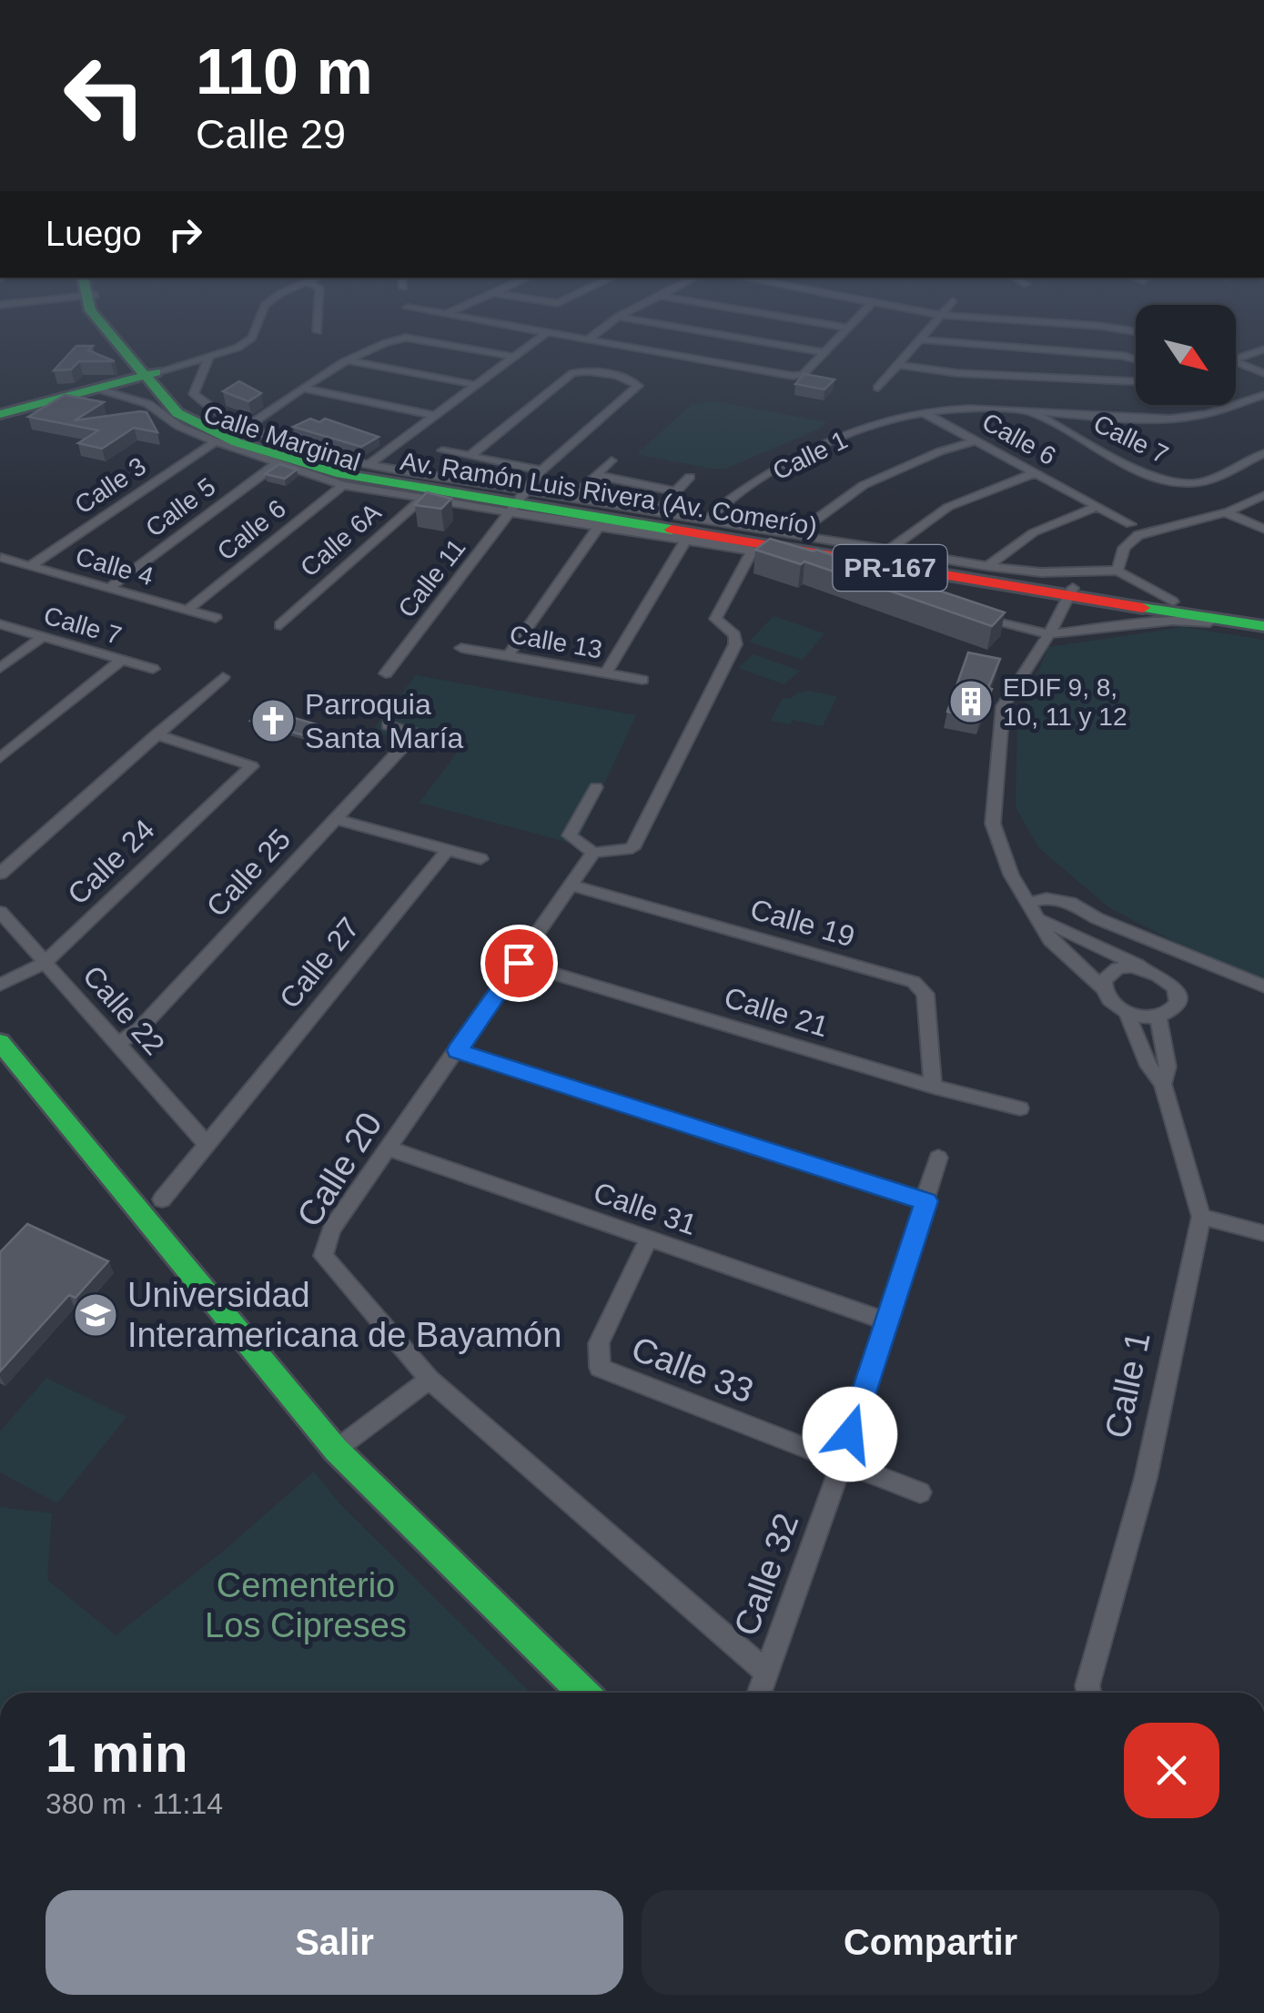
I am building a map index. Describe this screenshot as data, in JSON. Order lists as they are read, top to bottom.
{
  "streets": {
    "main road": ["Av. Ramón Luis Rivera (Av. Comerío)", "PR-167"],
    "street": [
      "Calle Marginal",
      "Calle 6",
      "Calle 7",
      "Calle 1",
      "Calle 3",
      "Calle 5",
      "Calle 6A",
      "Calle 4",
      "Calle 11",
      "Calle 13",
      "Calle 24",
      "Calle 25",
      "Calle 19",
      "Calle 27",
      "Calle 22",
      "Calle 21",
      "Calle 20",
      "Calle 31",
      "Calle 33",
      "Calle 32"
    ]
  },
  "crossings": [
    ["Calle Marginal", "Calle 6"],
    ["Calle Marginal", "Calle 1"],
    ["Calle Marginal", "Calle 3"],
    ["Calle Marginal", "Av. Ramón Luis Rivera (Av. Comerío)"],
    ["Calle Marginal", "Calle 5"],
    ["Calle Marginal", "Calle 6A"],
    ["Calle Marginal", "Calle 11"],
    ["Calle 6", "Calle 7"],
    ["Calle 6", "Calle 1"],
    ["Calle 6", "Calle 4"],
    ["Calle 3", "Calle 4"],
    ["Av. Ramón Luis Rivera (Av. Comerío)", "Calle 11"],
    ["Calle 5", "Calle 4"],
    ["Calle 24", "Calle 22"],
    ["Calle 25", "Calle 22"],
    ["Calle 19", "Calle 21"],
    ["Calle 19", "Calle 20"],
    ["Calle 27", "Calle 22"],
    ["Calle 21", "Calle 20"],
    ["Calle 20", "Calle 31"],
    ["Calle 20", "Calle 32"],
    ["Calle 31", "Calle 33"],
    ["Calle 31", "Calle 32"],
    ["Calle 33", "Calle 32"]
  ],
  "parks": ["Cementerio Los Cipreses"],
  "places": {
    "building": ["EDIF 9, 8, 10, 11 y 12"],
    "church": ["Parroquia Santa María"],
    "school or university": ["Universidad Interamericana de Bayamón"]
  },
  "north": "bottom right",
  "page": {
    "turn": ["110 m", "Calle 29"],
    "then": "Luego",
    "heading": ["1 min", "380 m · 11:14"],
    "buttons": ["Salir", "Compartir"]
  }
}
